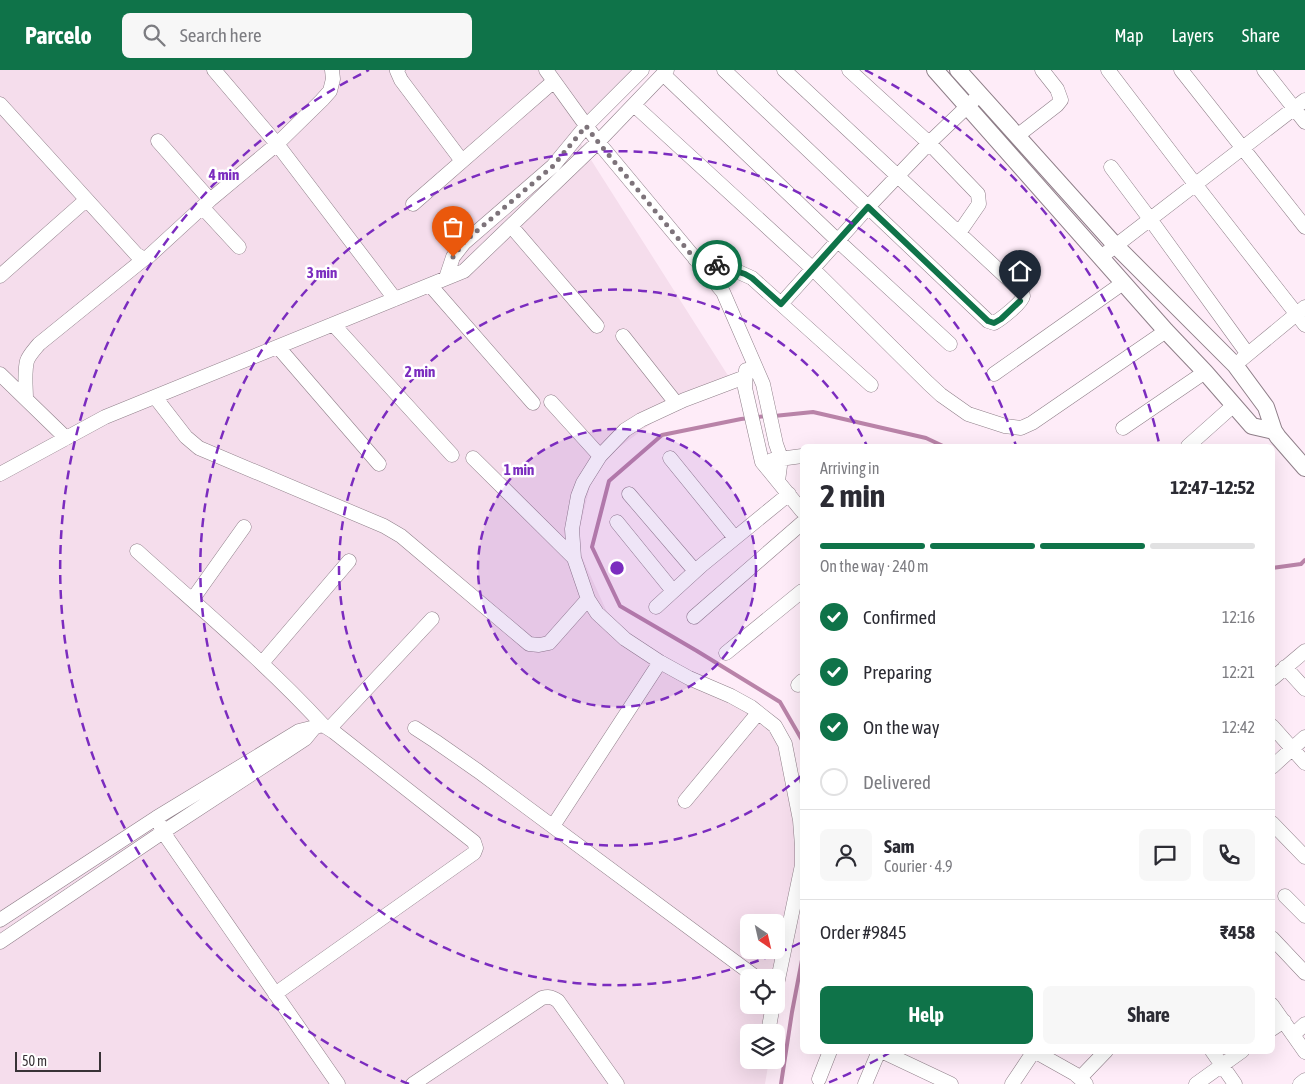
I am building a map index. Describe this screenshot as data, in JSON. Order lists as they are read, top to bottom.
{
  "scale_bar": "50 m",
  "north": "bottom right",
  "page": {
    "header": "Parcelo",
    "search": "Search here",
    "nav": ["Map", "Layers", "Share"],
    "heading": ["2 min", "Arriving in", "12:47–12:52"],
    "panel": [
      "Sam",
      "Courier · 4.9",
      "Order #9845",
      "₹458"
    ],
    "bar": "On the way · 240 m",
    "list": [
      ["Confirmed", "12:16"],
      ["Preparing", "12:21"],
      ["On the way", "12:42"],
      "Delivered"
    ],
    "buttons": ["Help", "Share"],
    "scale": "50 m"
  },
  "rings": [
    "4 min",
    "3 min",
    "2 min",
    "1 min"
  ]
}
